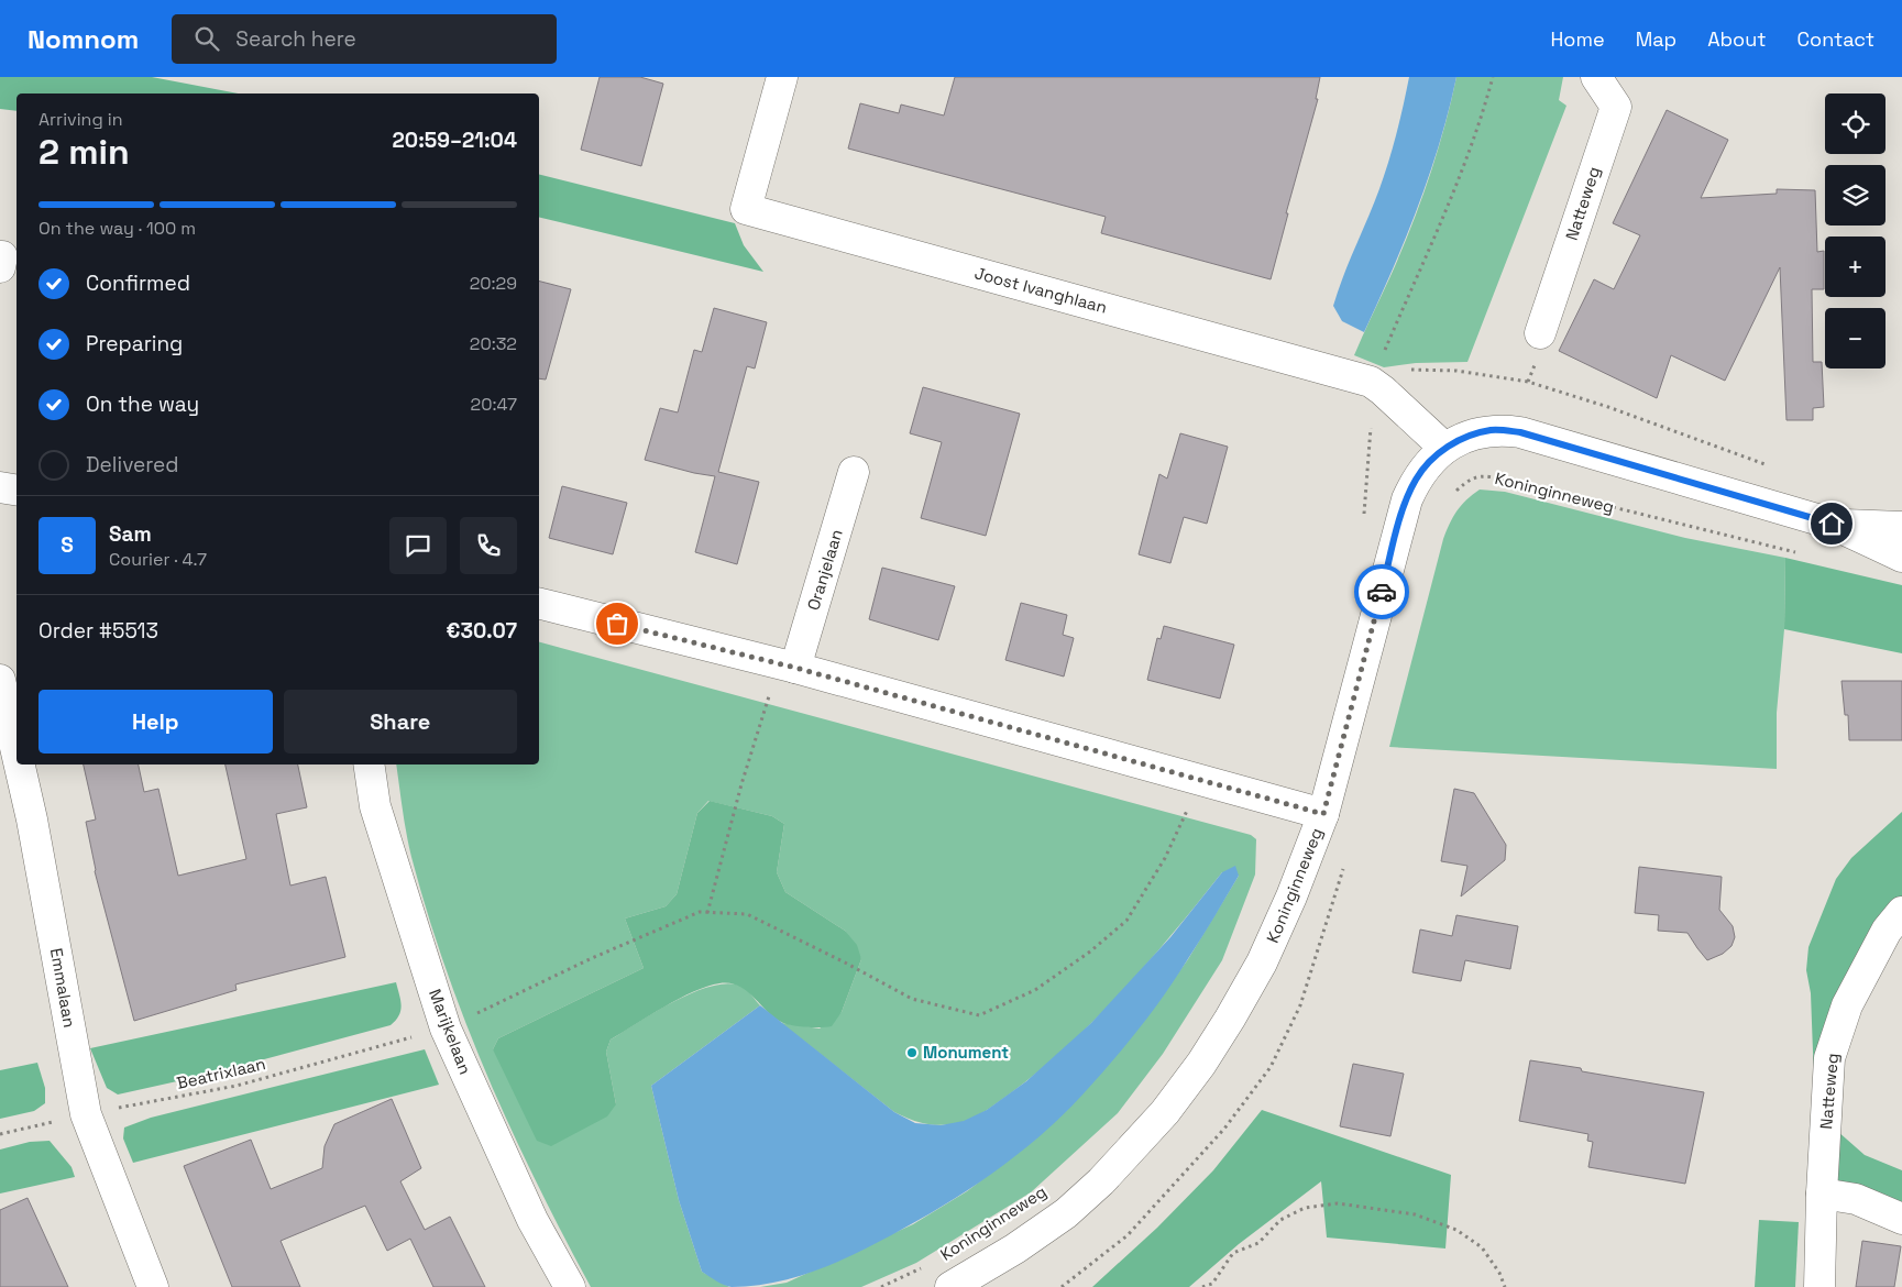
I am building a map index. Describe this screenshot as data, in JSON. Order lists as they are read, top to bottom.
{
  "streets": {
    "street": [
      "Natteweg",
      "Joost Ivanghlaan",
      "Koninginneweg",
      "Oranjelaan",
      "Emmalaan",
      "Marijkelaan"
    ],
    "path": ["Beatrixlaan"]
  },
  "crossings": [
    ["Joost Ivanghlaan", "Koninginneweg"],
    ["Emmalaan", "Beatrixlaan"],
    ["Marijkelaan", "Beatrixlaan"]
  ],
  "places": ["Monument"],
  "page": {
    "header": "Nomnom",
    "search": "Search here",
    "nav": [
      "Home",
      "Map",
      "About",
      "Contact"
    ],
    "map_buttons": ["+", "−"],
    "heading": ["2 min", "Arriving in", "20:59–21:04"],
    "panel": [
      "Sam",
      "Courier · 4.7",
      "Order #5513",
      "€30.07"
    ],
    "bar": "On the way · 100 m",
    "list": [
      ["Confirmed", "20:29"],
      ["Preparing", "20:32"],
      ["On the way", "20:47"],
      "Delivered"
    ],
    "round": "S",
    "buttons": ["Help", "Share"]
  }
}
